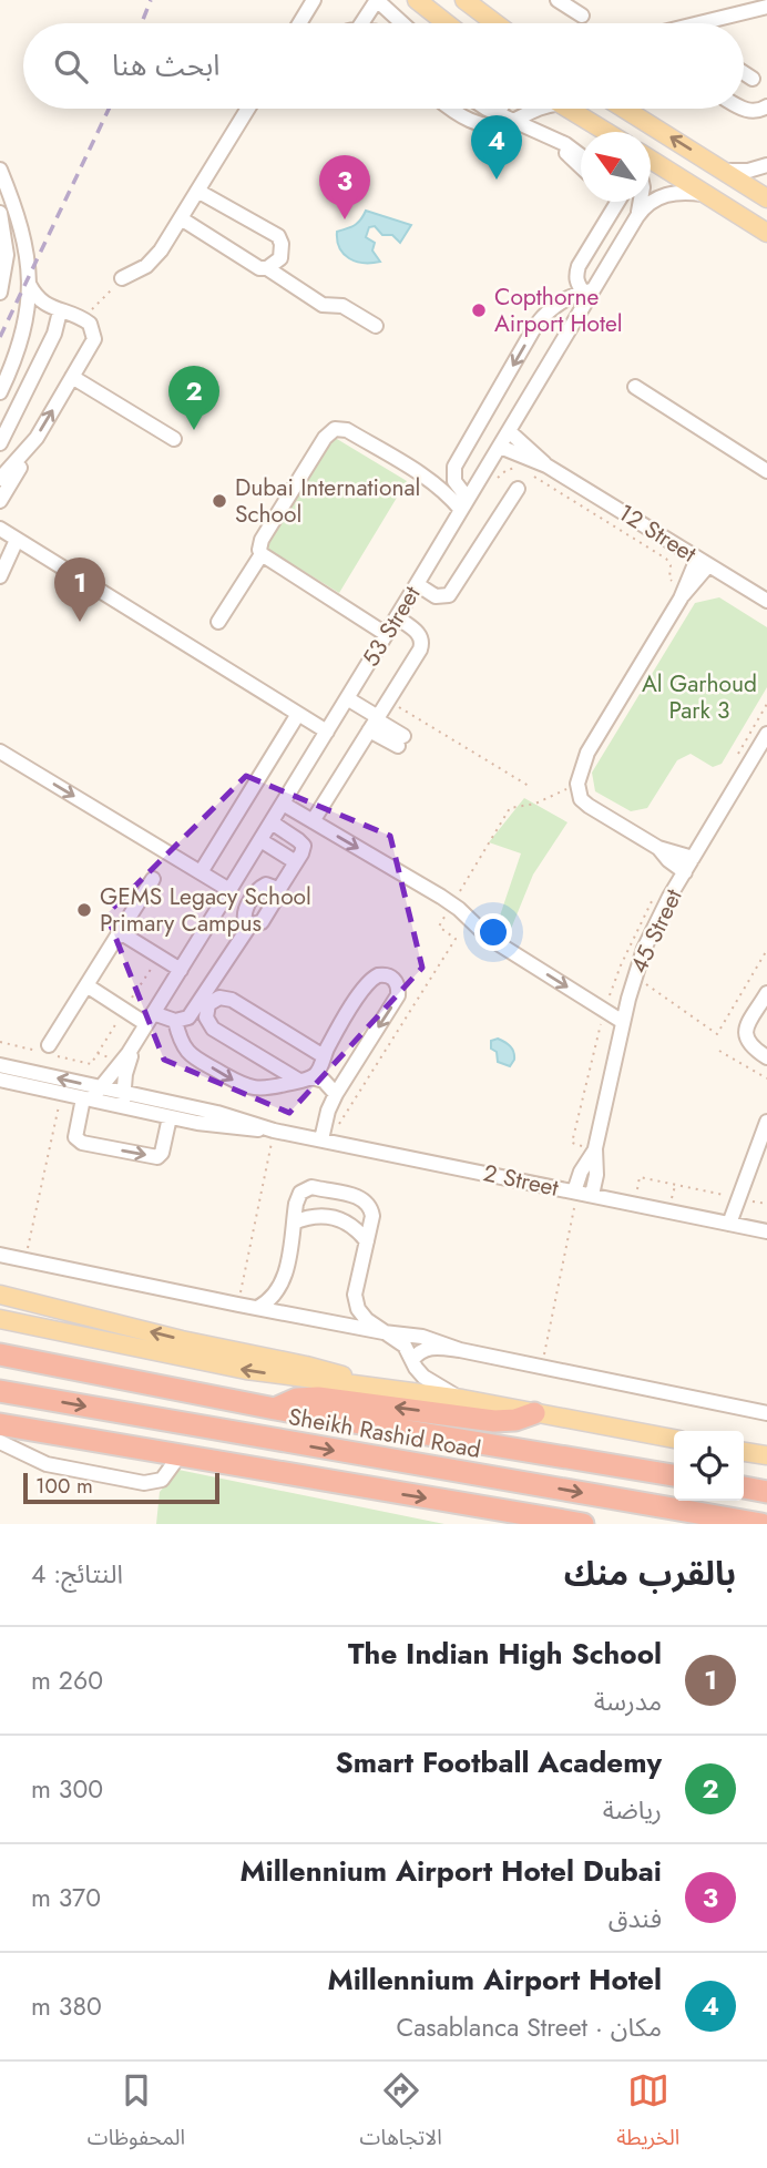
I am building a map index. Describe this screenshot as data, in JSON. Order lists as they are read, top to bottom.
{
  "streets": {
    "highway": ["Sheikh Rashid Road"],
    "street": [
      "12 Street",
      "53 Street",
      "45 Street",
      "2 Street"
    ]
  },
  "crossings": [
    ["53 Street", "2 Street"],
    ["45 Street", "2 Street"]
  ],
  "parks": ["Al Garhoud Park 3"],
  "places": ["Copthorne Airport Hotel", "Dubai International School", "GEMS Legacy School Primary Campus"],
  "scale_bar": "100 m",
  "north": "top left",
  "page": {
    "search": "ابحث هنا",
    "pins": [
      "4",
      "3",
      "2",
      "1"
    ],
    "scale": "100 m",
    "heading": ["بالقرب منك", "النتائج: 4"],
    "list": [
      {
        "mark": "1",
        "name": "The Indian High School",
        "note": "مدرسة",
        "value": "260 m"
      },
      {
        "mark": "2",
        "name": "Smart Football Academy",
        "note": "رياضة",
        "value": "300 m"
      },
      {
        "mark": "3",
        "name": "Millennium Airport Hotel Dubai",
        "note": "فندق",
        "value": "370 m"
      },
      {
        "mark": "4",
        "name": "Millennium Airport Hotel",
        "note": "مكان · Casablanca Street",
        "value": "380 m"
      }
    ],
    "nav": ["الخريطة", "الاتجاهات", "المحفوظات"]
  }
}
